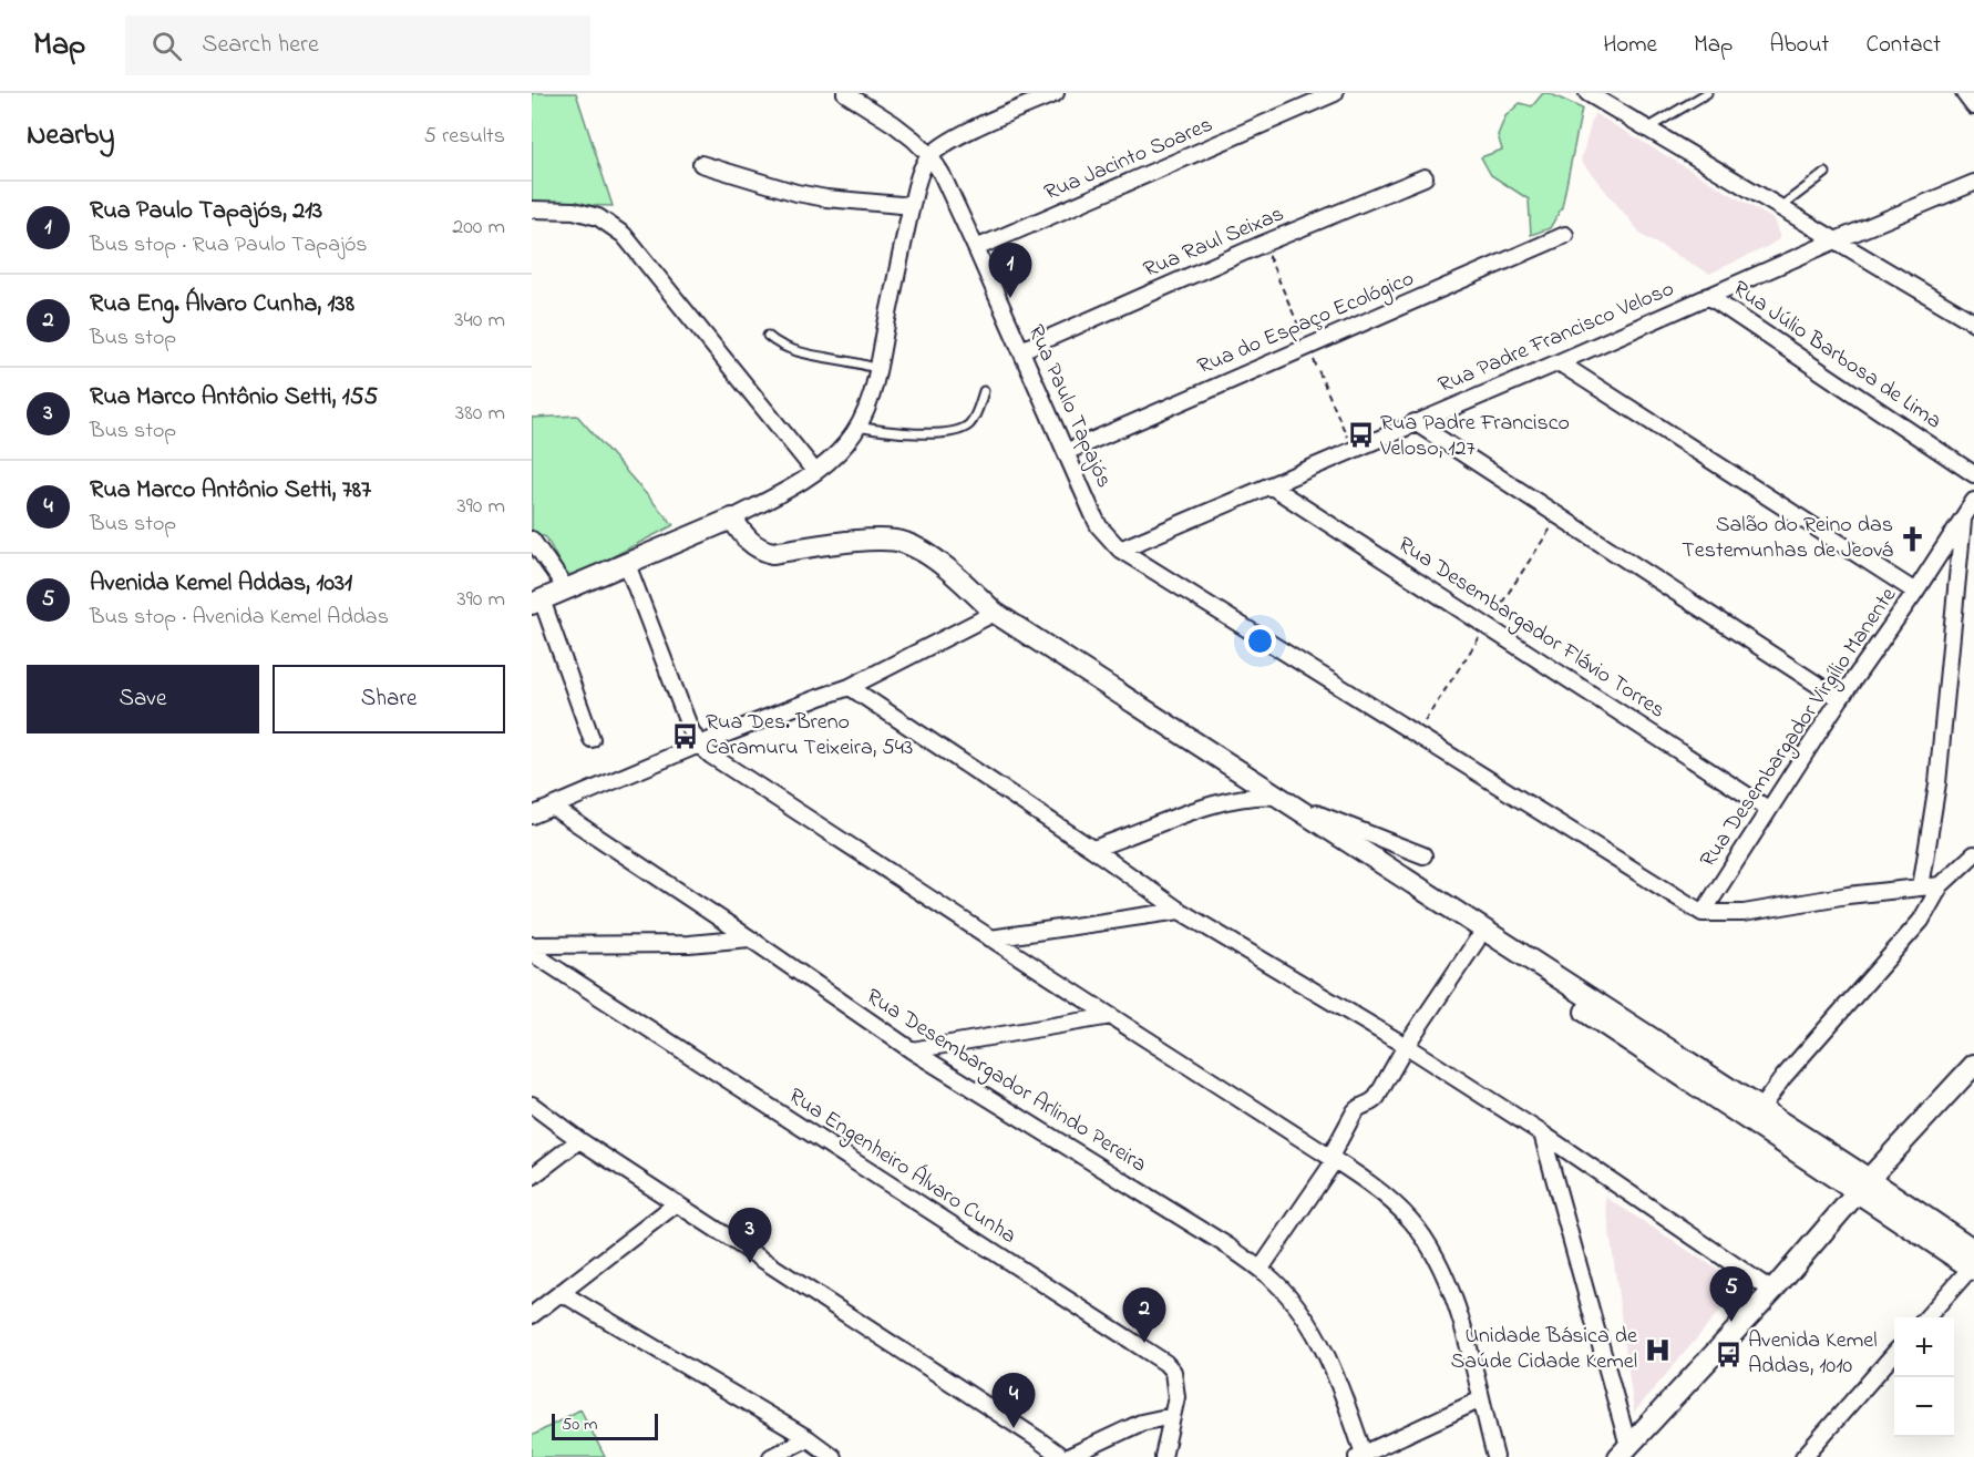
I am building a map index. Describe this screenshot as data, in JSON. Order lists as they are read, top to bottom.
{
  "streets": {
    "street": [
      "Rua Jacinto Soares",
      "Rua Raul Seixas",
      "Rua do Espaço Ecológico",
      "Rua Padre Francisco Veloso",
      "Rua Júlio Barbosa de Lima",
      "Rua Paulo Tapajós",
      "Rua Desembargador Flávio Torres",
      "Rua Desembargador Virgílio Manente",
      "Rua Desembargador Arlindo Pereira",
      "Rua Engenheiro Álvaro Cunha"
    ]
  },
  "crossings": [
    ["Rua Jacinto Soares", "Rua Paulo Tapajós"],
    ["Rua Raul Seixas", "Rua Paulo Tapajós"],
    ["Rua do Espaço Ecológico", "Rua Paulo Tapajós"],
    ["Rua Padre Francisco Veloso", "Rua Júlio Barbosa de Lima"],
    ["Rua Padre Francisco Veloso", "Rua Paulo Tapajós"],
    ["Rua Padre Francisco Veloso", "Rua Desembargador Flávio Torres"],
    ["Rua Paulo Tapajós", "Rua Desembargador Virgílio Manente"],
    ["Rua Desembargador Flávio Torres", "Rua Desembargador Virgílio Manente"]
  ],
  "places": {
    "bus stop": ["Rua Padre Francisco Veloso, 127", "Rua Des. Breno Caramuru Teixeira, 543", "Avenida Kemel Addas, 1010"],
    "church": ["Salão do Reino das Testemunhas de Jeová"],
    "hospital": ["Unidade Básica de Saúde Cidade Kemel"]
  },
  "scale_bar": "50 m",
  "page": {
    "header": "Map",
    "search": "Search here",
    "nav": [
      "Home",
      "Map",
      "About",
      "Contact"
    ],
    "heading": ["Nearby", "5 results"],
    "list": [
      {
        "mark": "1",
        "name": "Rua Paulo Tapajós, 213",
        "note": "Bus stop · Rua Paulo Tapajós",
        "value": "200 m"
      },
      {
        "mark": "2",
        "name": "Rua Eng. Álvaro Cunha, 138",
        "note": "Bus stop",
        "value": "340 m"
      },
      {
        "mark": "3",
        "name": "Rua Marco Antônio Setti, 155",
        "note": "Bus stop",
        "value": "380 m"
      },
      {
        "mark": "4",
        "name": "Rua Marco Antônio Setti, 787",
        "note": "Bus stop",
        "value": "390 m"
      },
      {
        "mark": "5",
        "name": "Avenida Kemel Addas, 1031",
        "note": "Bus stop · Avenida Kemel Addas",
        "value": "390 m"
      }
    ],
    "pins": [
      "1",
      "3",
      "5",
      "2",
      "4"
    ],
    "buttons": ["Save", "Share"],
    "map_buttons": ["+", "−"],
    "scale": "50 m"
  }
}
